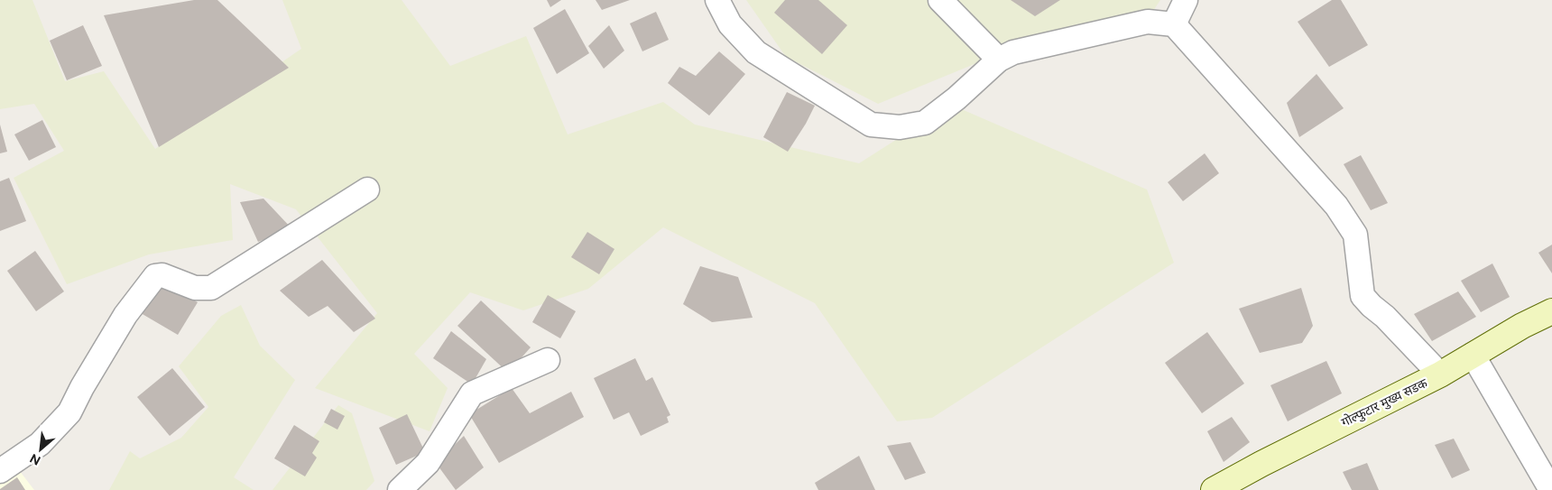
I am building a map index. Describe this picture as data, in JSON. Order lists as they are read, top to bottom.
{
  "streets": {
    "main road": ["गोल्फुटार मुख्य सडक"]
  },
  "north": "bottom left"
}
